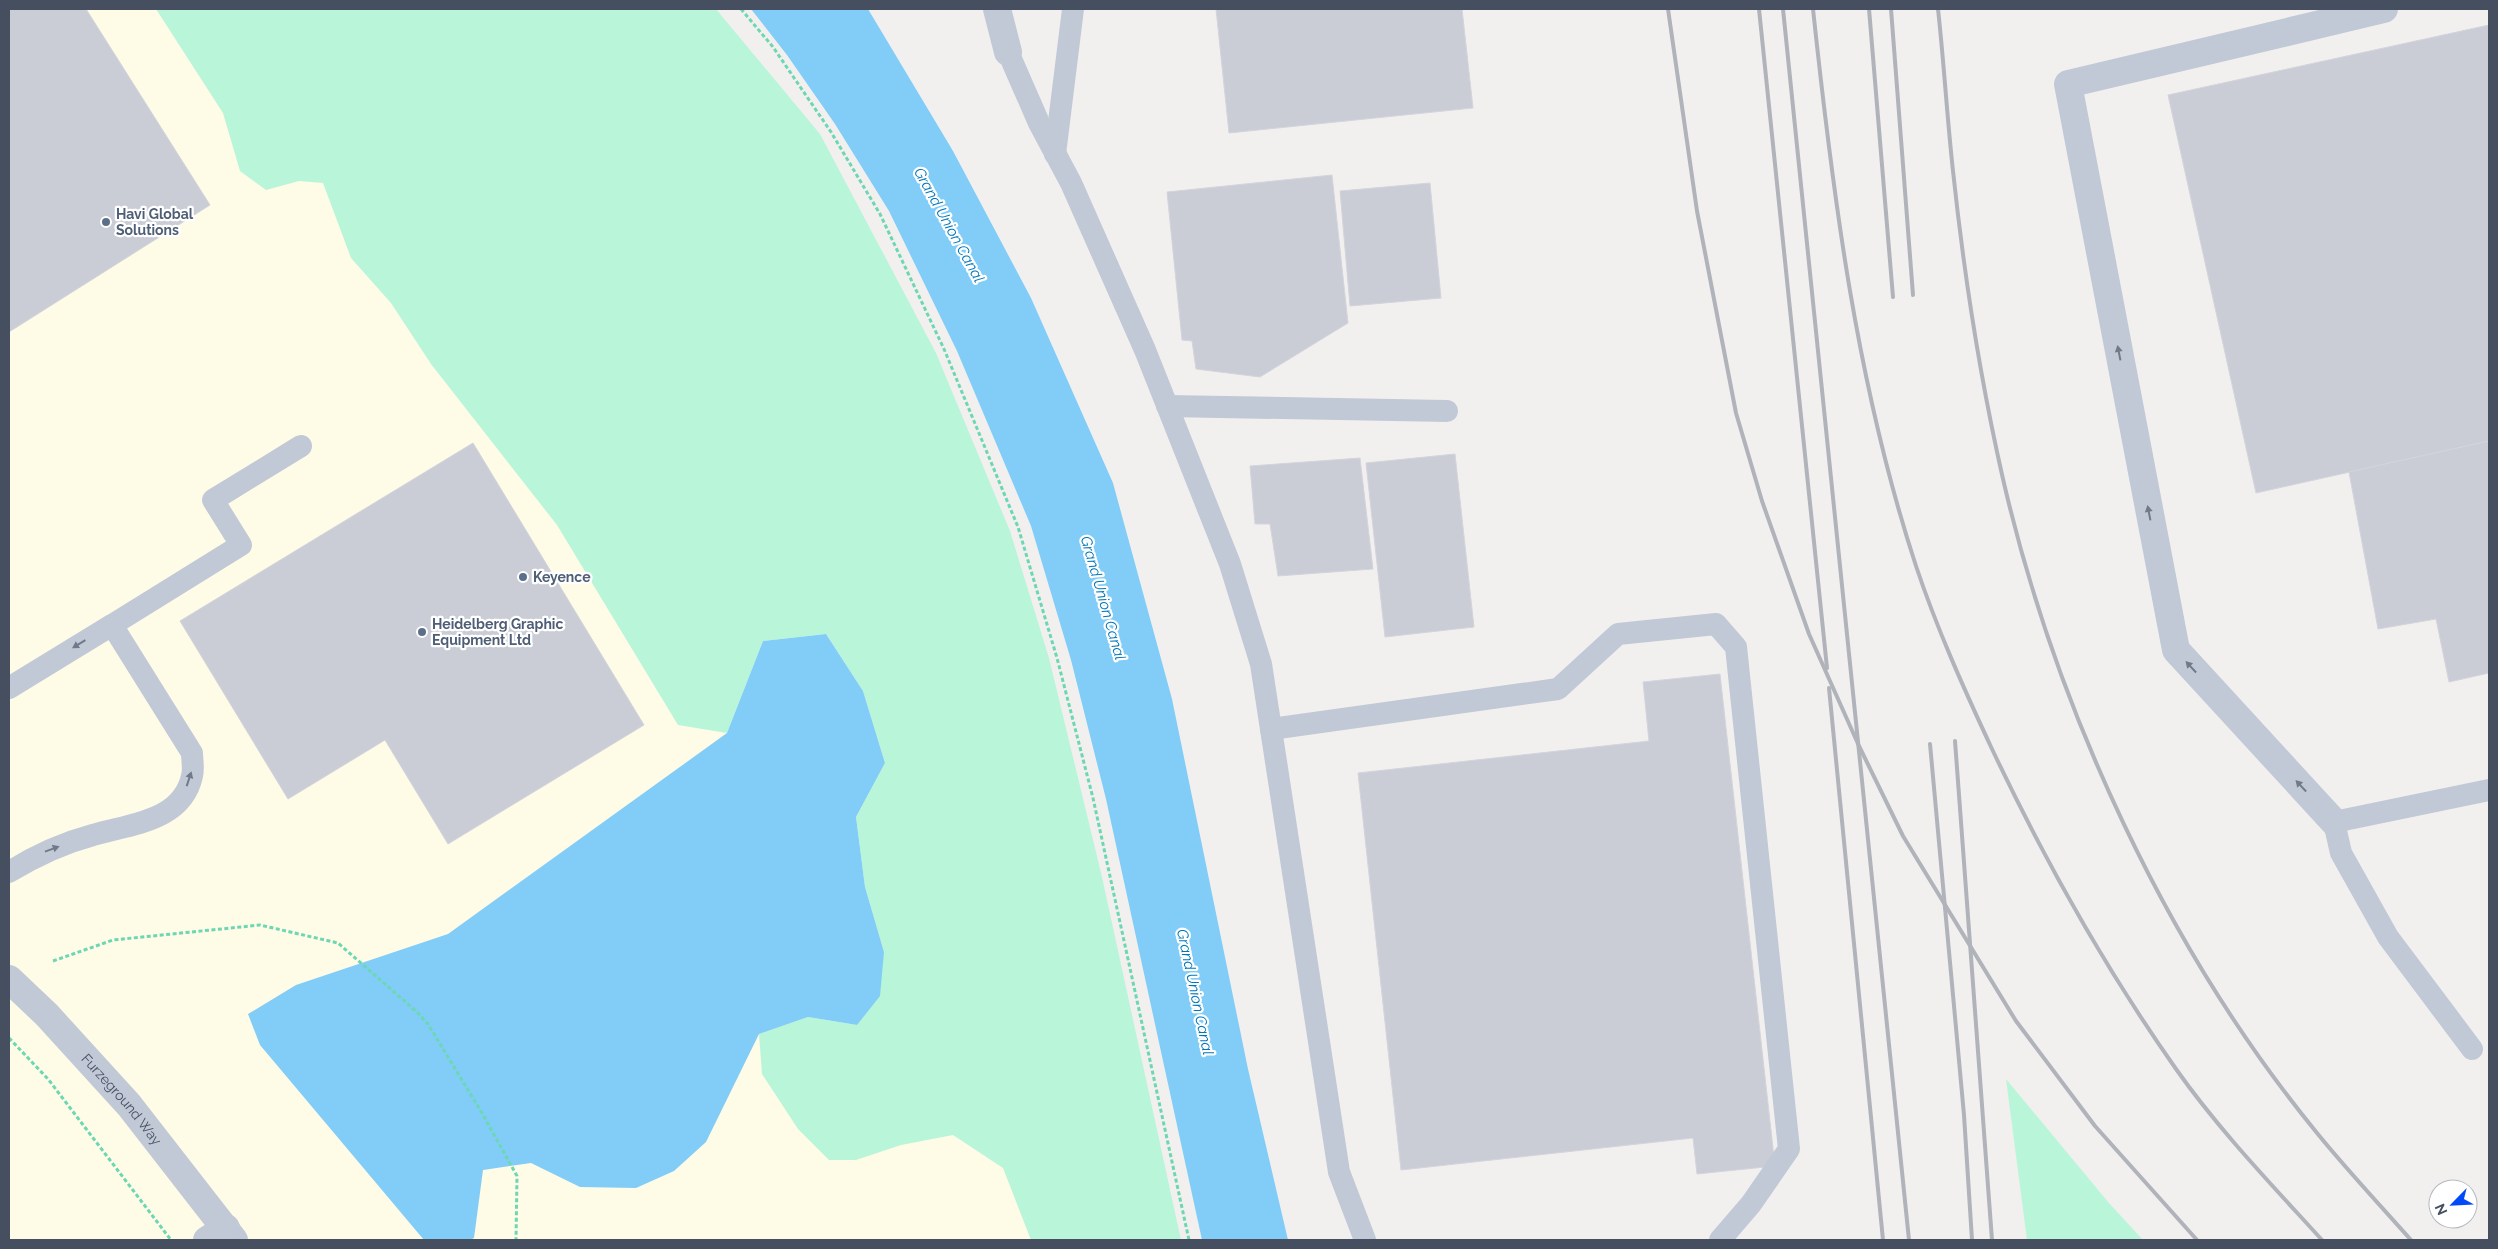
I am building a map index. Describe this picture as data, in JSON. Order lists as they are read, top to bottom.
{
  "streets": {
    "street": ["Furzeground Way"]
  },
  "water": ["Grand Union Canal"],
  "places": ["Havi Global Solutions", "Keyence", "Heidelberg Graphic Equipment Ltd"],
  "north": "bottom left"
}
